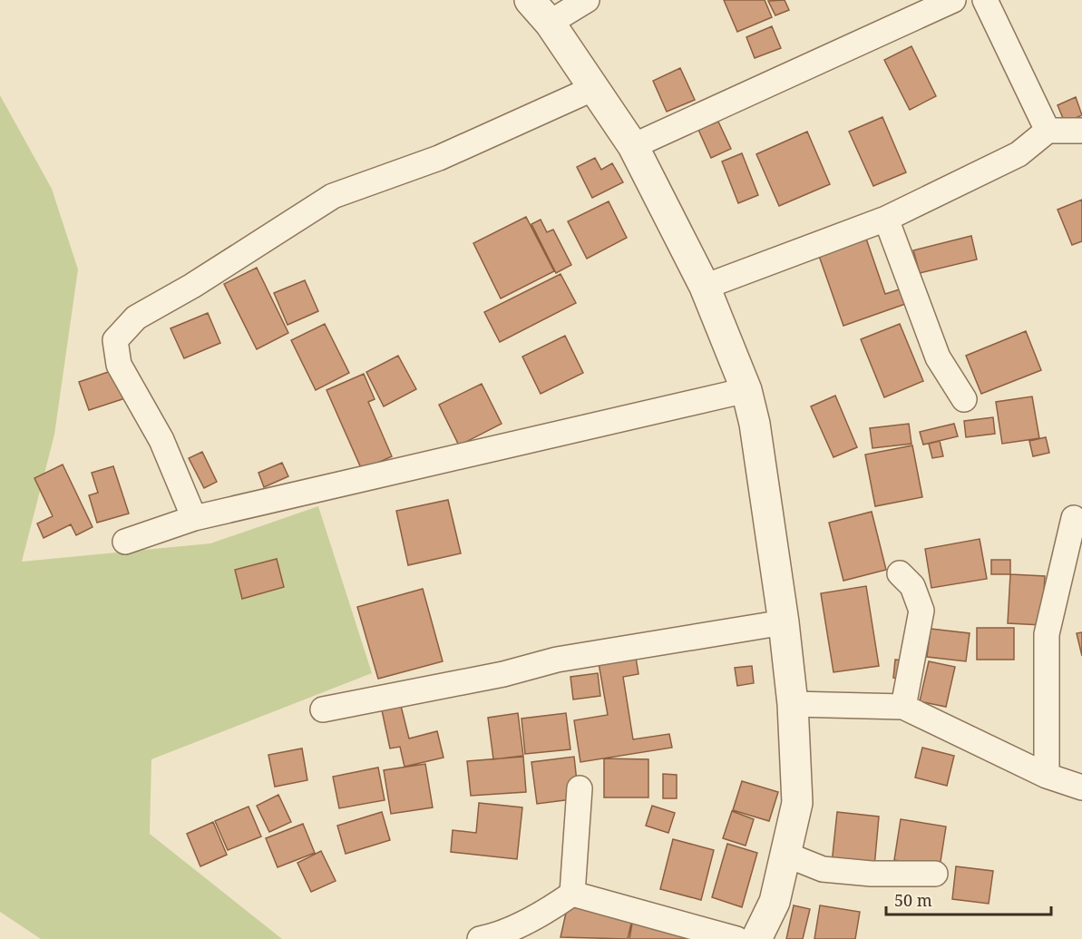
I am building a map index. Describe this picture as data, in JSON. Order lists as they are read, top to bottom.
{
  "scale_bar": "50 m"
}
